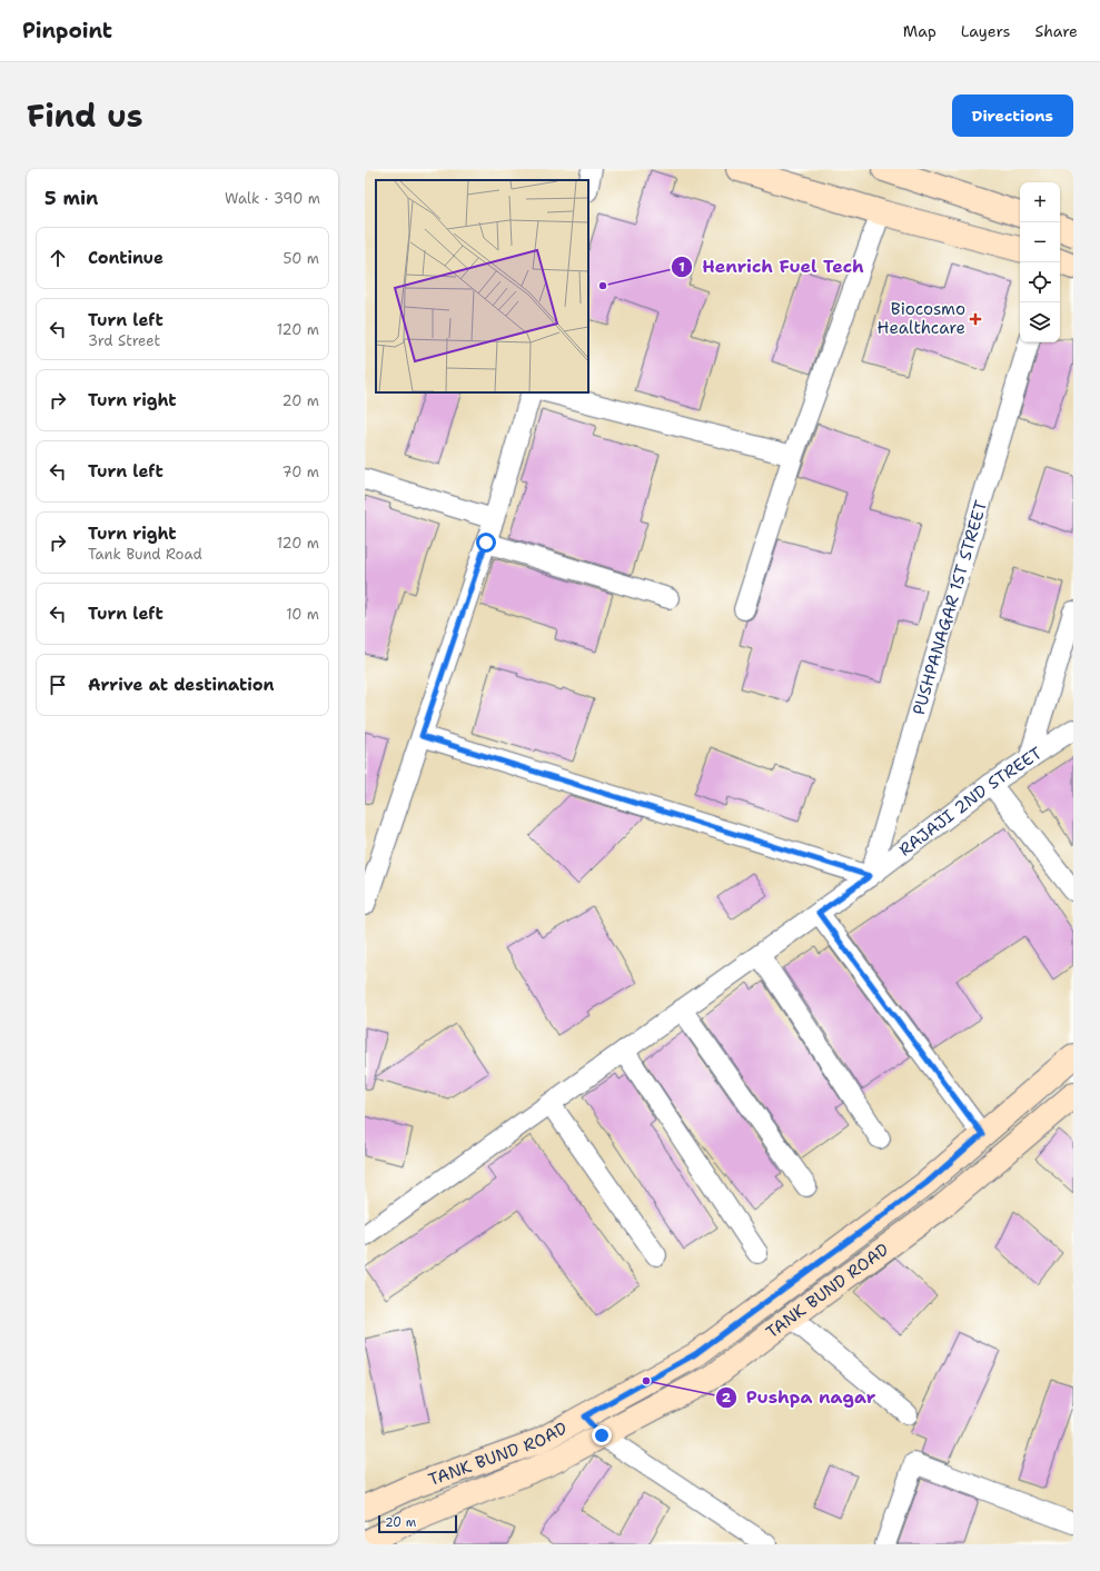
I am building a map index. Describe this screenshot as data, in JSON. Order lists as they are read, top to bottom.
{
  "streets": {
    "main road": ["TANK BUND ROAD"],
    "street": ["PUSHPANAGAR 1ST STREET", "RAJAJI 2ND STREET"]
  },
  "crossings": [
    ["PUSHPANAGAR 1ST STREET", "RAJAJI 2ND STREET"]
  ],
  "places": {
    "other": ["Henrich Fuel Tech", "Pushpa nagar"],
    "health": ["Biocosmo Healthcare"]
  },
  "scale_bar": "20 m",
  "page": {
    "header": "Pinpoint",
    "nav": ["Map", "Layers", "Share"],
    "title": "Find us",
    "buttons": "Directions",
    "heading": ["5 min", "Walk · 390 m"],
    "map_buttons": ["+", "−"],
    "list": [
      ["Continue", "50 m"],
      ["Turn left", "3rd Street", "120 m"],
      ["Turn right", "20 m"],
      ["Turn left", "70 m"],
      ["Turn right", "Tank Bund Road", "120 m"],
      ["Turn left", "10 m"],
      "Arrive at destination"
    ],
    "scale": "20 m"
  }
}
